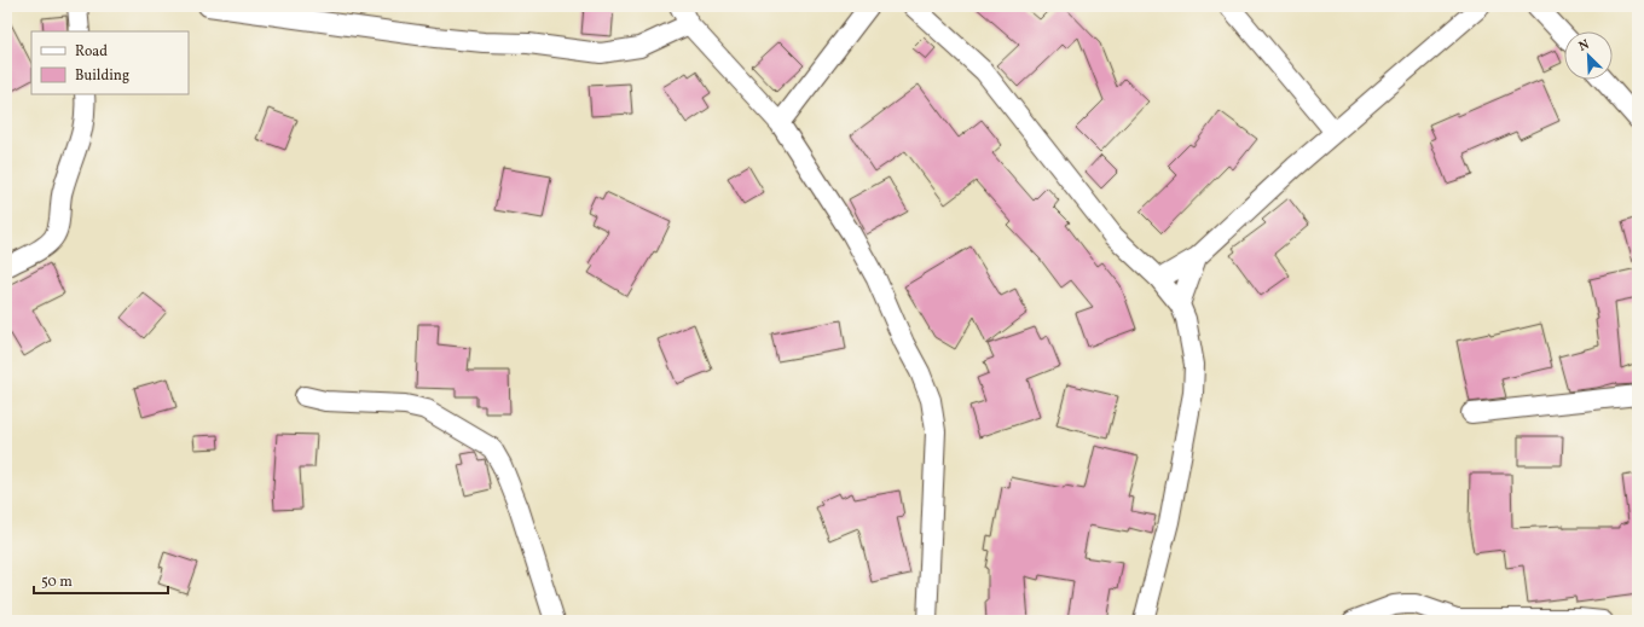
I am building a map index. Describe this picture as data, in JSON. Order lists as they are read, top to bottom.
{
  "legend": ["Road", "Building"],
  "scale_bar": "50 m",
  "north": "top left"
}
